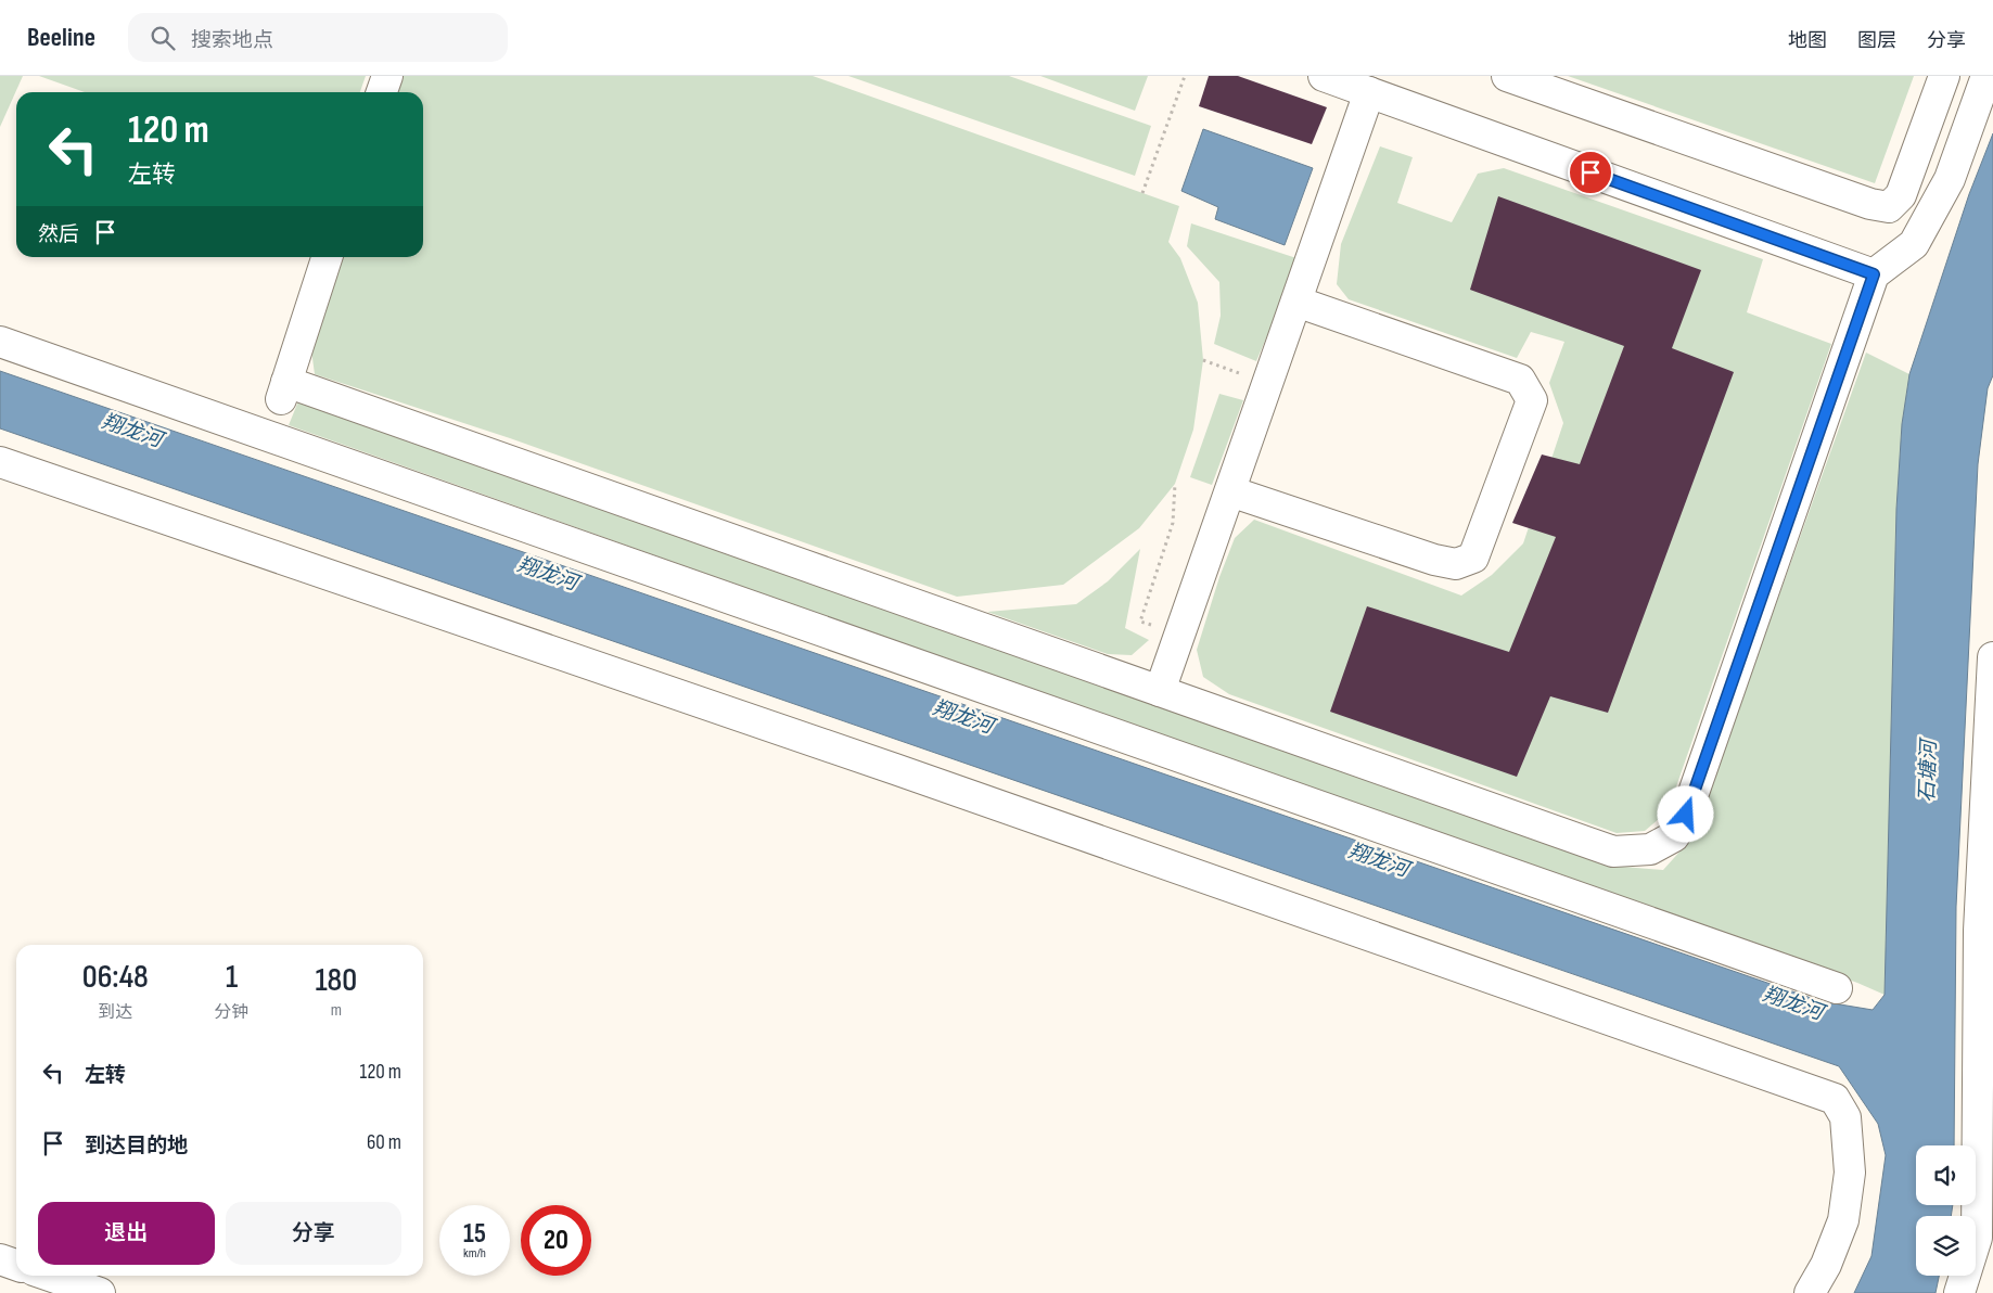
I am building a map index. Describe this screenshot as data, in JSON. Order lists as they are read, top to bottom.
{
  "water": ["翔龙河", "石塘河"],
  "page": {
    "header": "Beeline",
    "search": "搜索地点",
    "nav": ["地图", "图层", "分享"],
    "turn": ["120 m", "左转"],
    "then": "然后",
    "eta": [
      "06:48",
      "到达",
      "1",
      "分钟",
      "180",
      "m"
    ],
    "list": [
      {
        "name": "左转",
        "value": "120 m"
      },
      {
        "name": "到达目的地",
        "value": "60 m"
      }
    ],
    "buttons": ["退出", "分享"],
    "speed": "15 km/h",
    "limit": "20"
  }
}
